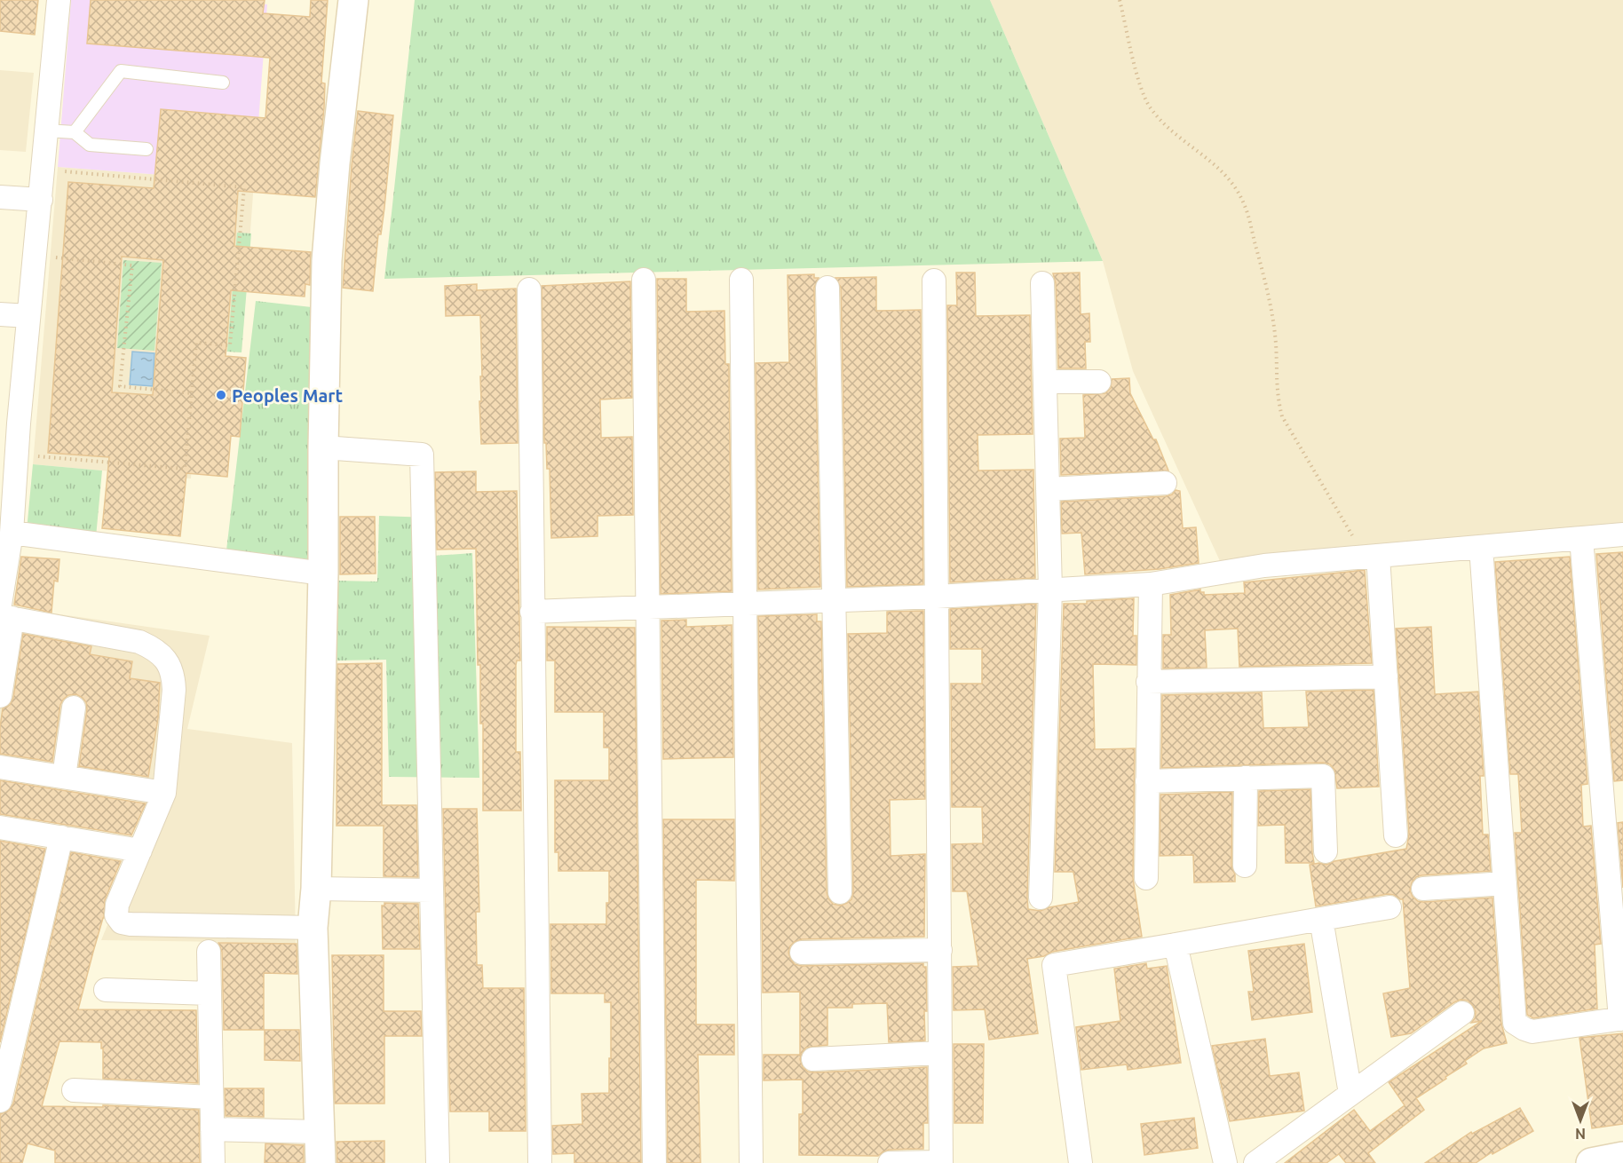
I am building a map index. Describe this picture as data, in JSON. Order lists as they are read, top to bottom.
{
  "places": ["Peoples Mart"],
  "north": "bottom"
}
